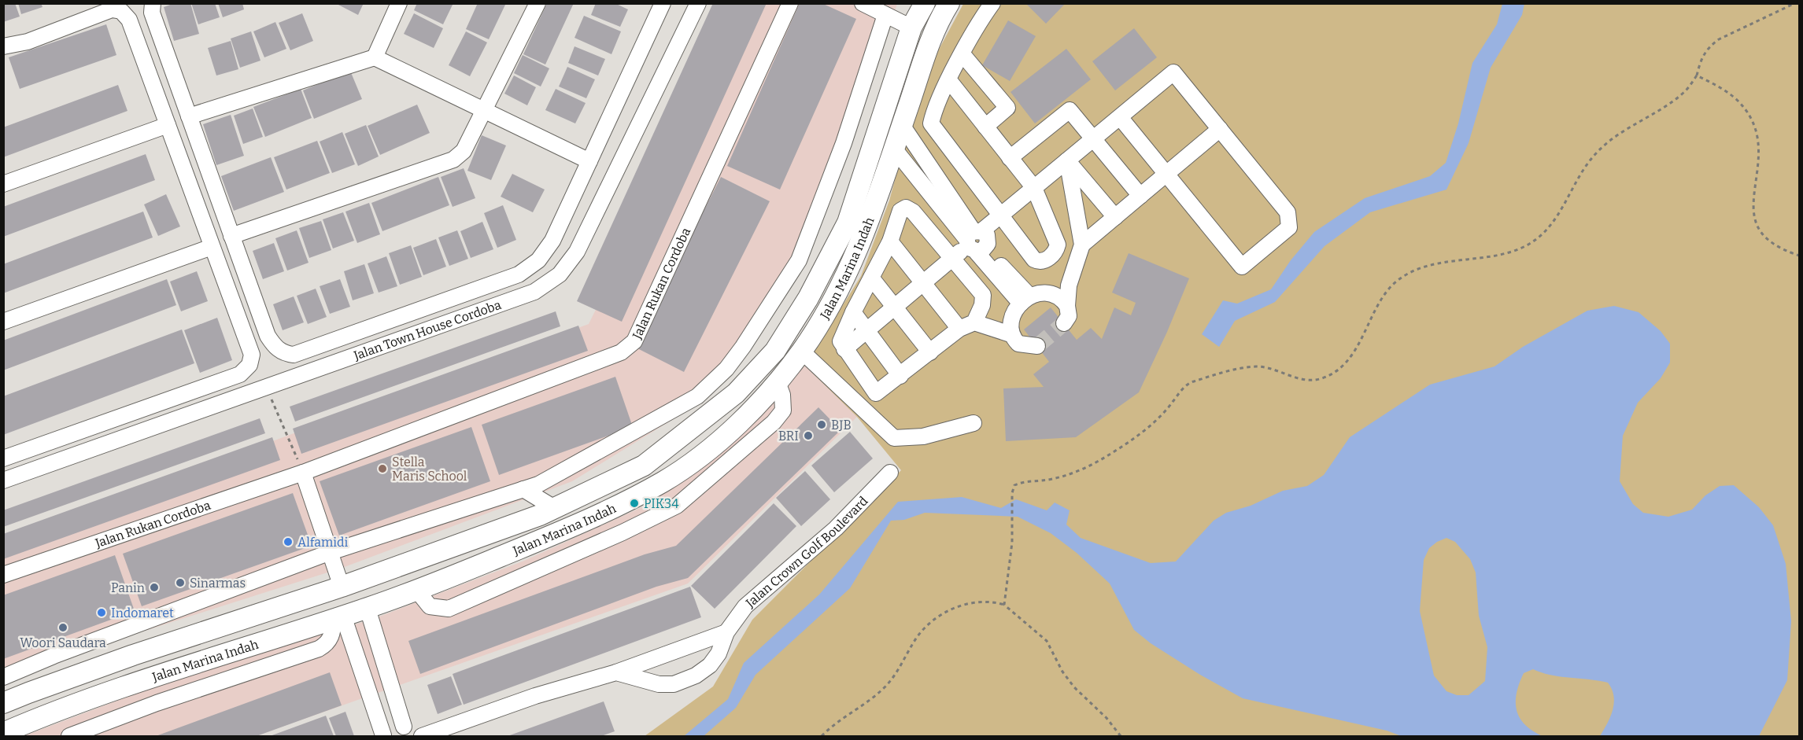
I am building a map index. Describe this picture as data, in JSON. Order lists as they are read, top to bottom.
{
  "streets": {
    "main road": ["Jalan Marina Indah"],
    "street": ["Jalan Rukan Cordoba", "Jalan Town House Cordoba", "Jalan Crown Golf Boulevard"]
  },
  "places": [
    "BJB",
    "BRI",
    "Stella Maris School",
    "PIK34",
    "Alfamidi",
    "Sinarmas",
    "Panin",
    "Indomaret",
    "Woori Saudara"
  ]
}
